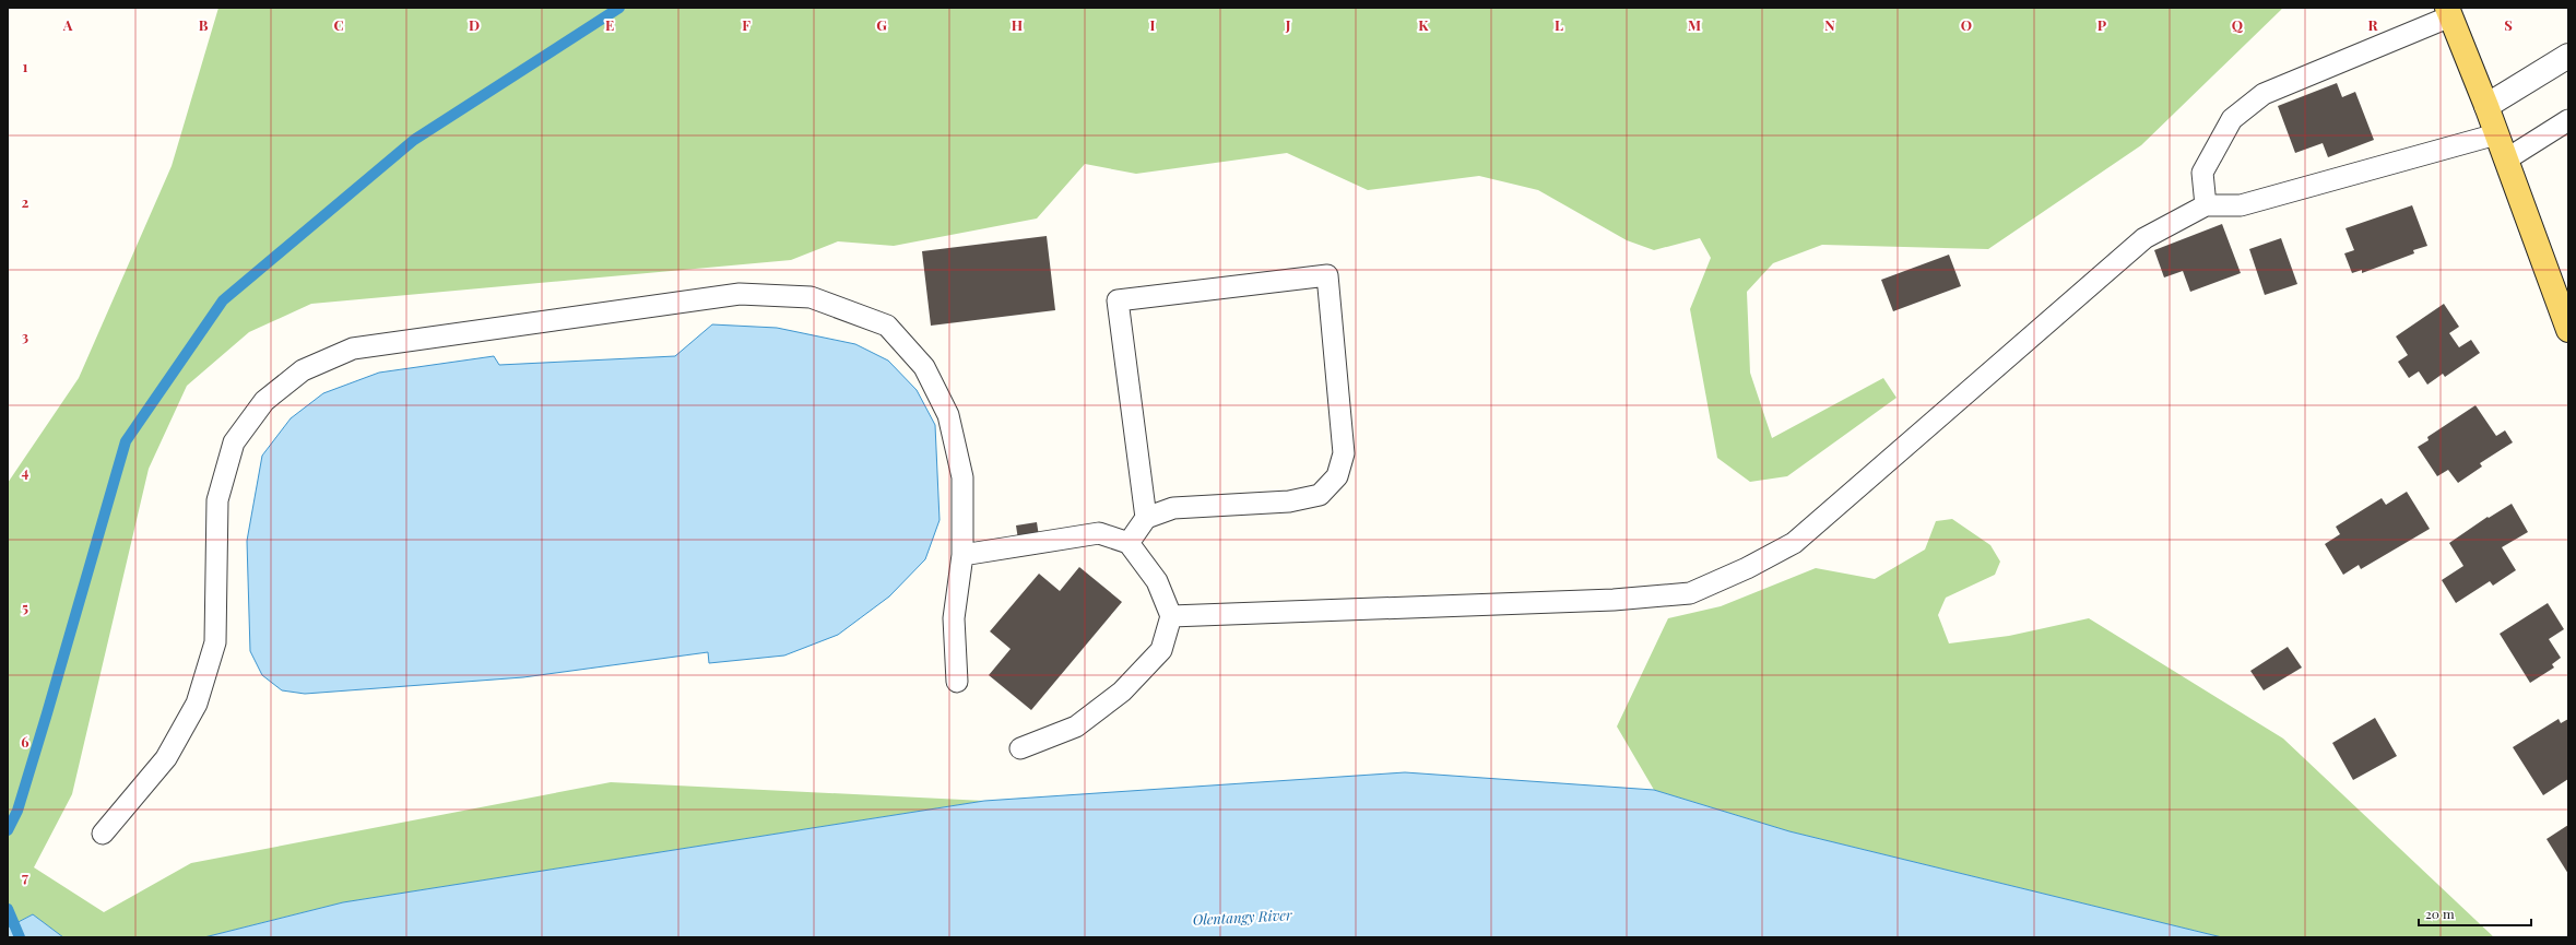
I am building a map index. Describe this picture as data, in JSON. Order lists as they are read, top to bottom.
{
  "water": ["Olentangy River"],
  "scale_bar": "20 m",
  "grid": {
    "columns": [
      "A",
      "B",
      "C",
      "D",
      "E",
      "F",
      "G",
      "H",
      "I",
      "J",
      "K",
      "L",
      "M",
      "N",
      "O",
      "P",
      "Q",
      "R",
      "S"
    ],
    "rows": [
      "1",
      "2",
      "3",
      "4",
      "5",
      "6",
      "7"
    ]
  }
}
